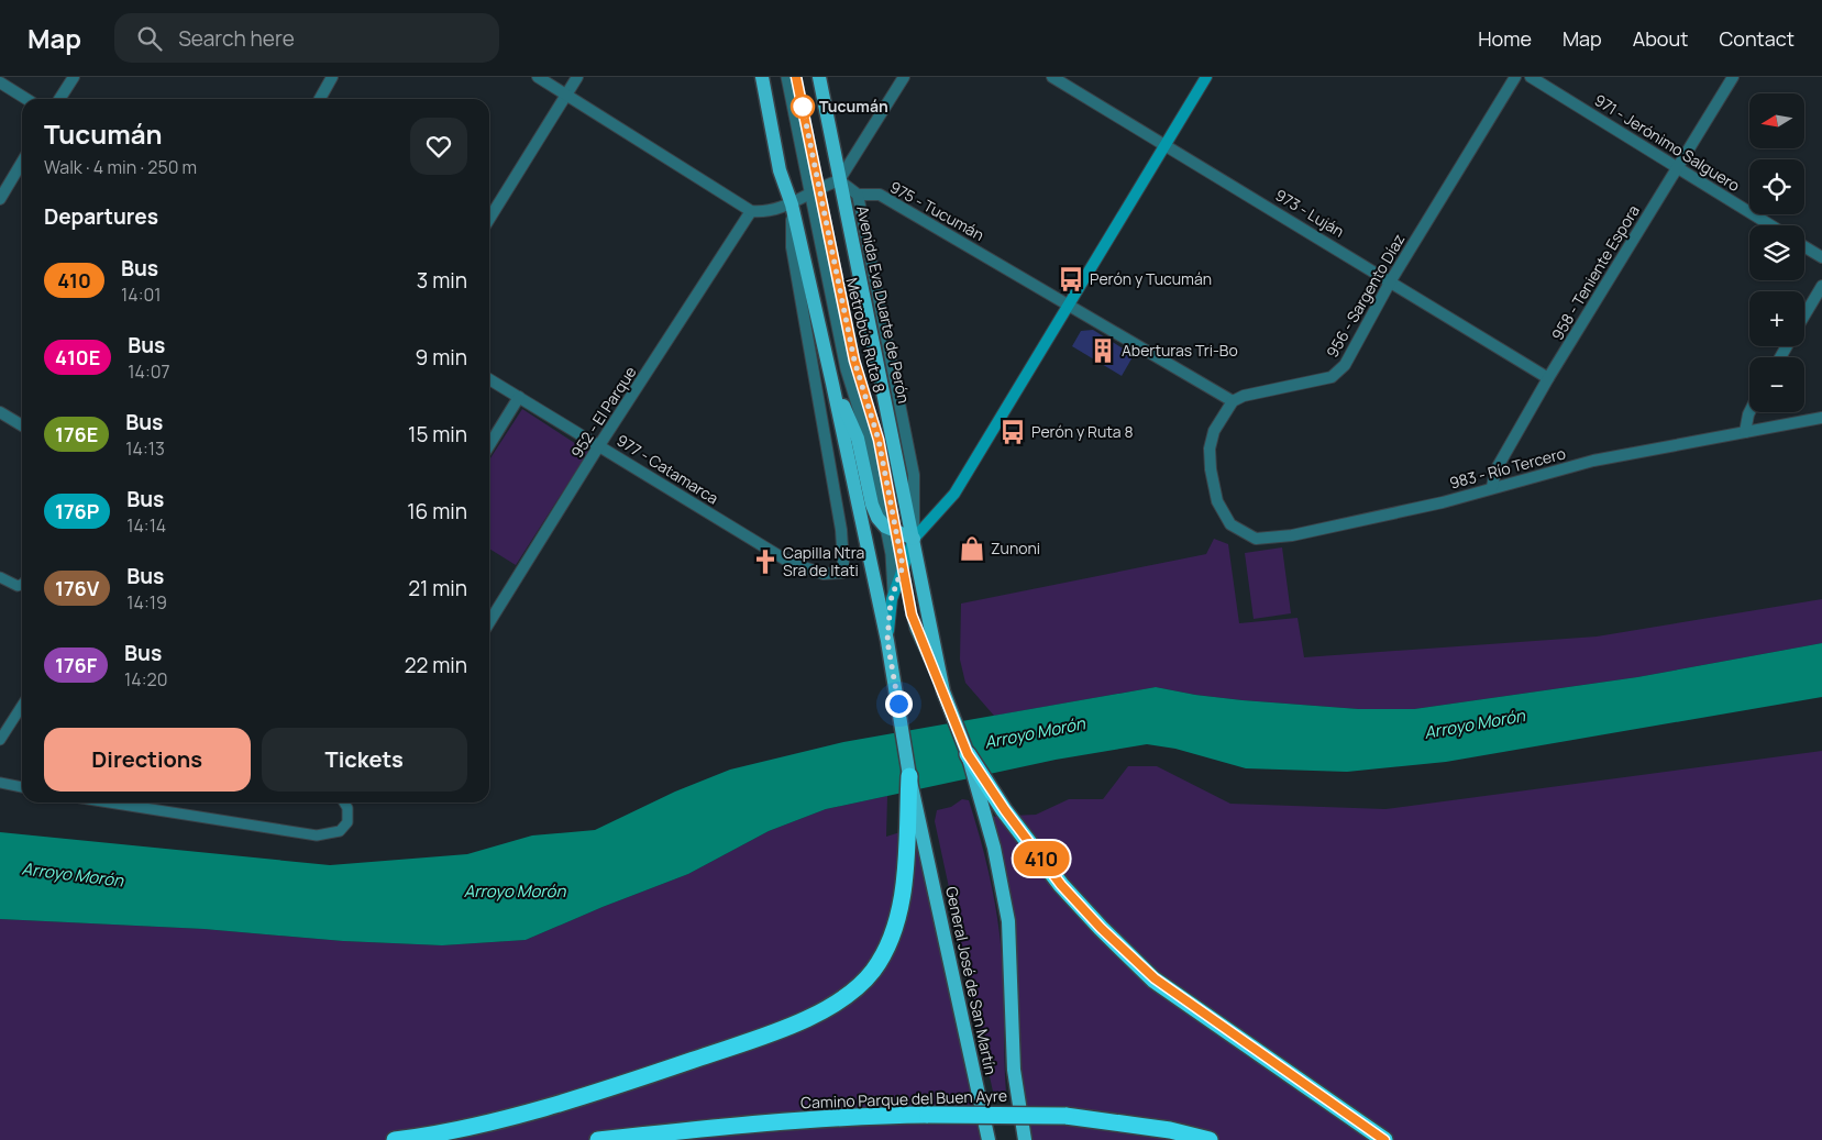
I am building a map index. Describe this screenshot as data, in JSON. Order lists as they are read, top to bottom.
{
  "streets": {
    "highway": ["Camino Parque del Buen Ayre"],
    "main road": ["Avenida Eva Duarte de Perón", "General José de San Martín"],
    "street": [
      "971 - Jerónimo Salguero",
      "975 - Tucumán",
      "973 - Luján",
      "958 - Teniente Espora",
      "956 - Sargento Díaz",
      "952 - El Parque",
      "983 - Río Tercero",
      "977 - Catamarca"
    ],
    "lane": ["Metrobús Ruta 8"]
  },
  "crossings": [
    ["971 - Jerónimo Salguero", "958 - Teniente Espora"],
    ["975 - Tucumán", "956 - Sargento Díaz"],
    ["975 - Tucumán", "Avenida Eva Duarte de Perón"],
    ["975 - Tucumán", "983 - Río Tercero"],
    ["973 - Luján", "958 - Teniente Espora"],
    ["973 - Luján", "956 - Sargento Díaz"],
    ["958 - Teniente Espora", "983 - Río Tercero"],
    ["956 - Sargento Díaz", "983 - Río Tercero"],
    ["Avenida Eva Duarte de Perón", "Metrobús Ruta 8"],
    ["Avenida Eva Duarte de Perón", "General José de San Martín"],
    ["952 - El Parque", "977 - Catamarca"]
  ],
  "water": ["Arroyo Morón"],
  "places": {
    "other": ["Tucumán"],
    "bus stop": ["Perón y Tucumán", "Perón y Ruta 8"],
    "building": ["Aberturas Tri-Bo"],
    "shop": ["Zunoni"],
    "church": ["Capilla Ntra Sra de Itati"]
  },
  "lines": ["bus line 410"],
  "north": "left",
  "page": {
    "header": "Map",
    "search": "Search here",
    "nav": [
      "Home",
      "Map",
      "About",
      "Contact"
    ],
    "on_map": "410",
    "map_buttons": ["+", "−"],
    "heading": [
      ["Tucumán", "Walk · 4 min · 250 m"],
      "Departures"
    ],
    "list": [
      {
        "mark": "410",
        "name": "Bus",
        "note": "14:01",
        "value": "3 min"
      },
      {
        "mark": "410E",
        "name": "Bus",
        "note": "14:07",
        "value": "9 min"
      },
      {
        "mark": "176E",
        "name": "Bus",
        "note": "14:13",
        "value": "15 min"
      },
      {
        "mark": "176P",
        "name": "Bus",
        "note": "14:14",
        "value": "16 min"
      },
      {
        "mark": "176V",
        "name": "Bus",
        "note": "14:19",
        "value": "21 min"
      },
      {
        "mark": "176F",
        "name": "Bus",
        "note": "14:20",
        "value": "22 min"
      }
    ],
    "buttons": ["Directions", "Tickets"]
  }
}
